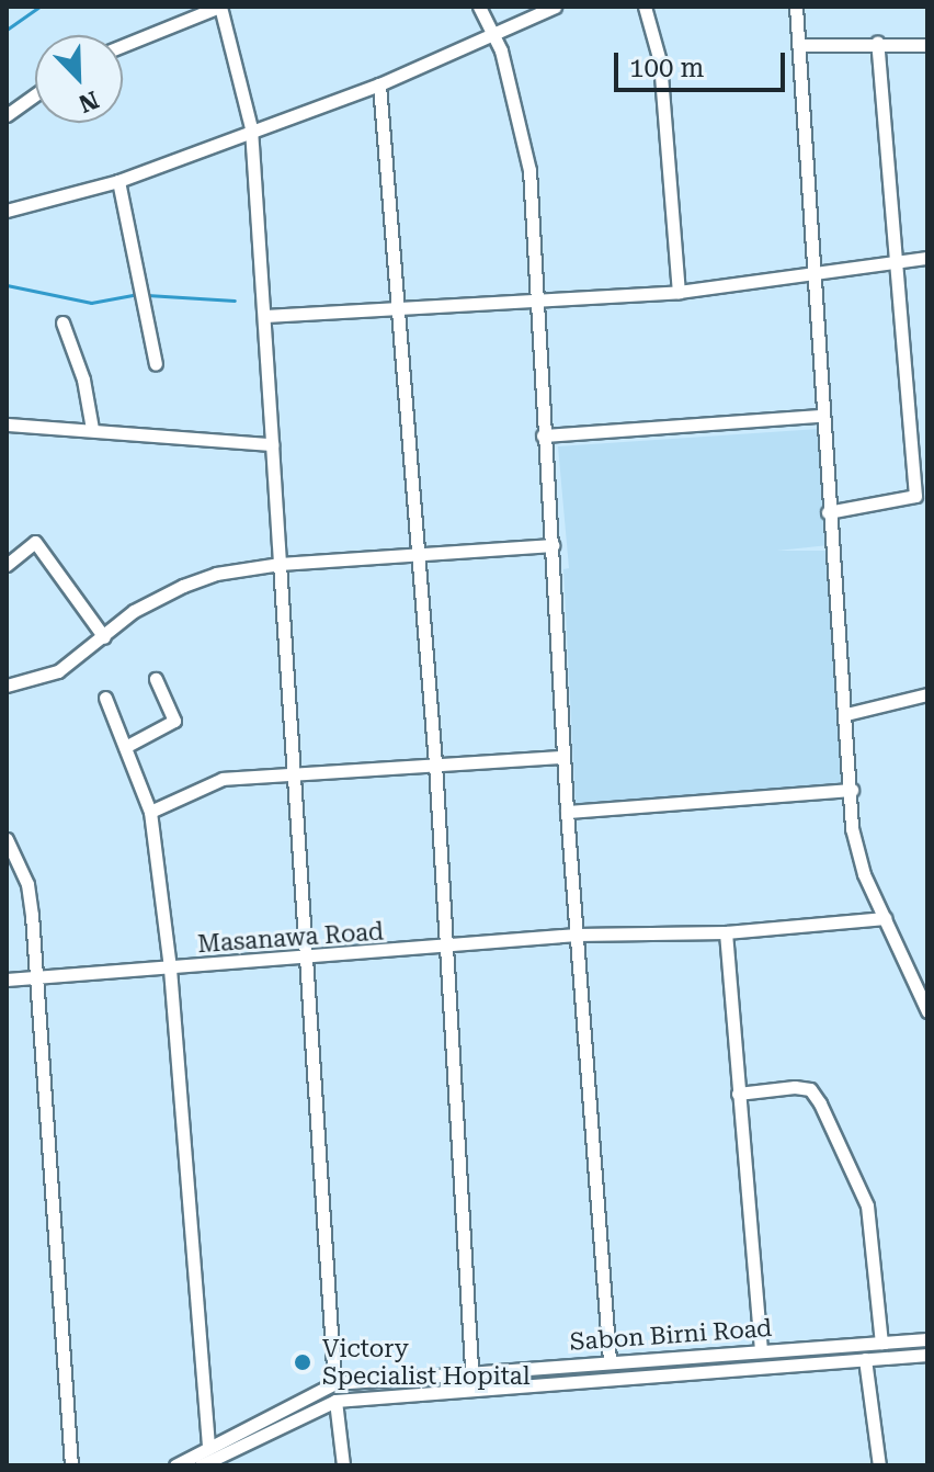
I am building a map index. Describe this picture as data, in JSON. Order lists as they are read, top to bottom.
{
  "streets": {
    "street": ["Masanawa Road", "Sabon Birni Road"]
  },
  "places": ["Victory Specialist Hopital"],
  "scale_bar": "100 m",
  "north": "bottom right"
}
